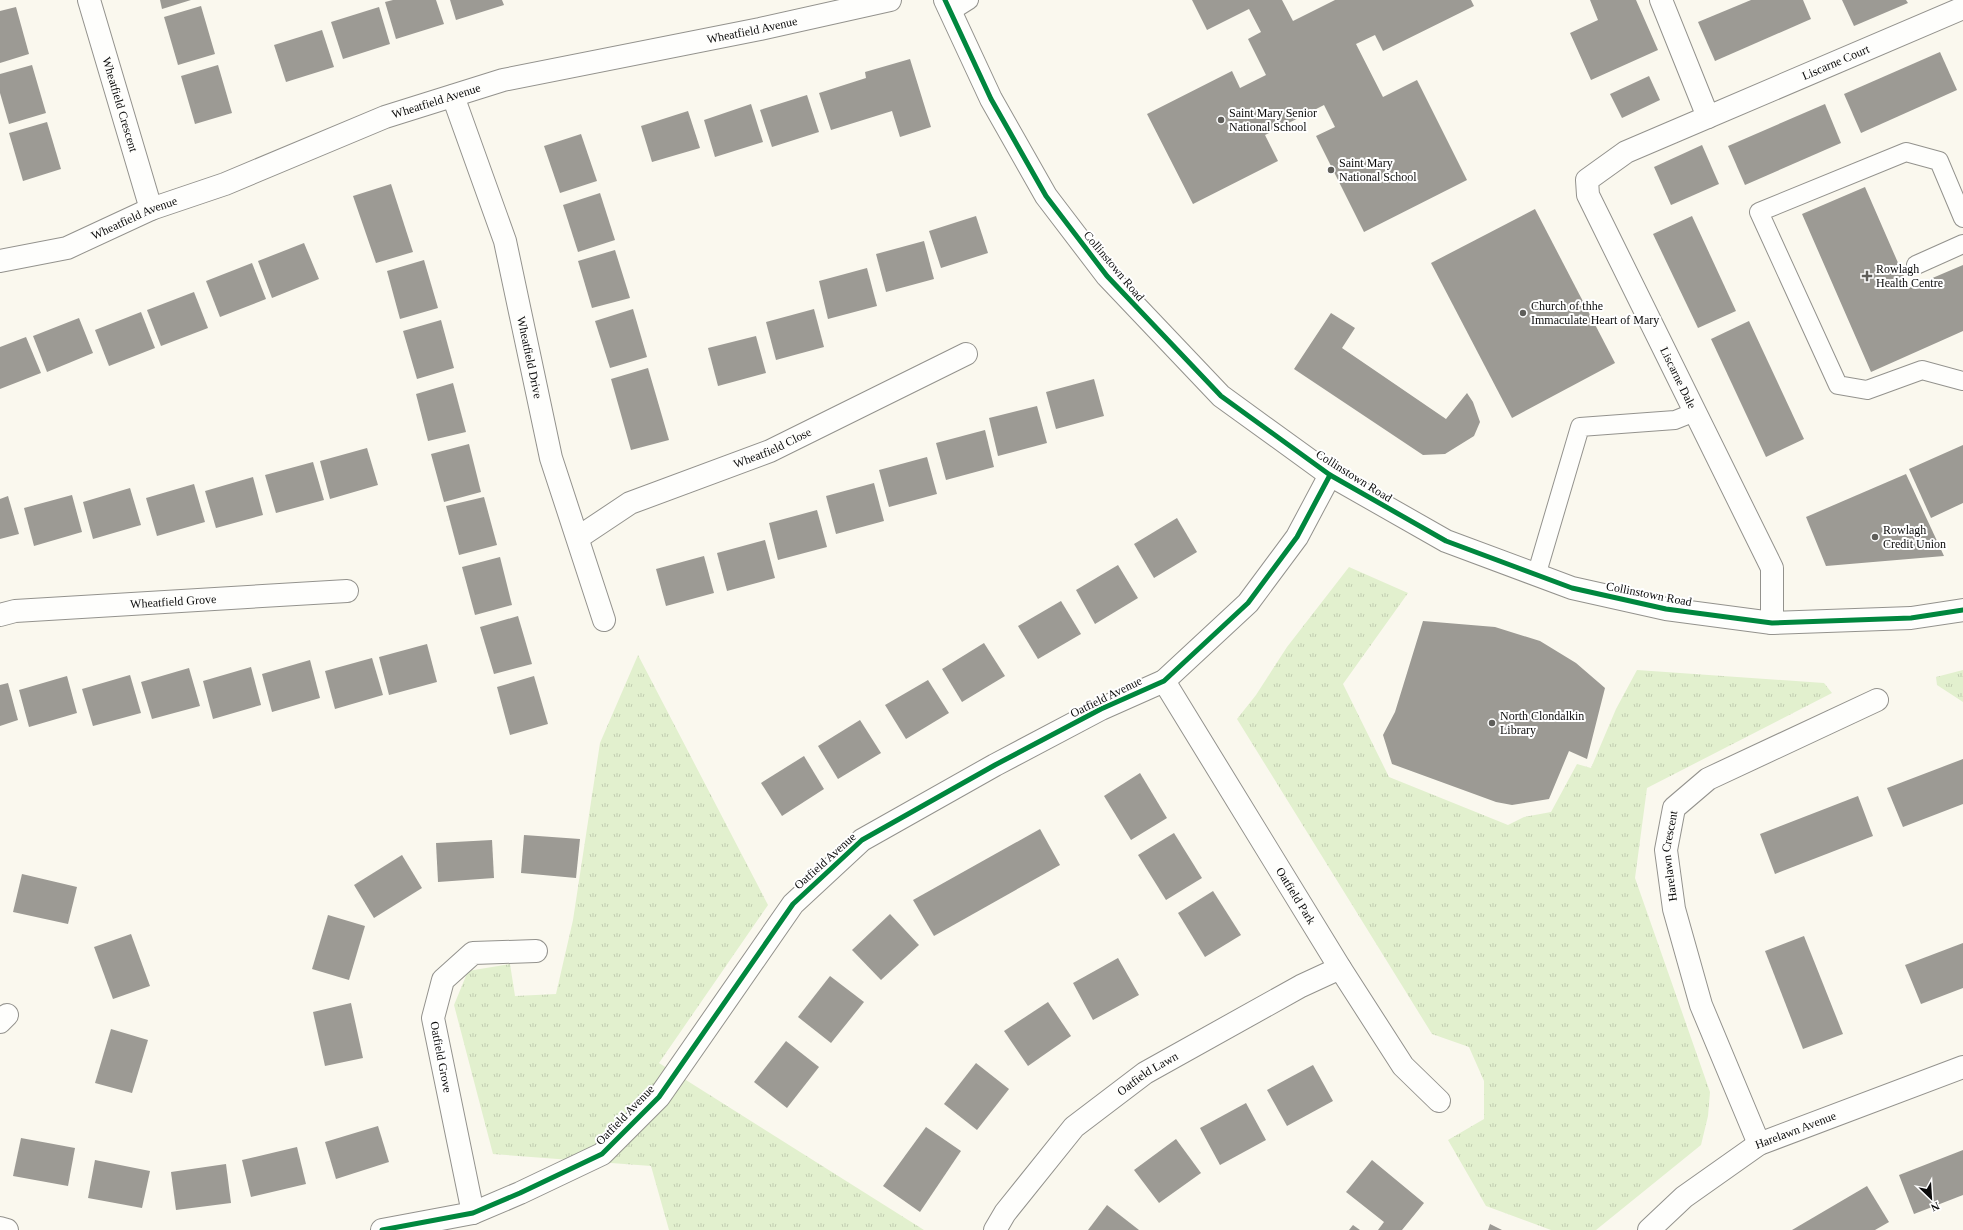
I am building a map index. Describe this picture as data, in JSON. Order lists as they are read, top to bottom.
{
  "streets": {
    "street": [
      "Wheatfield Avenue",
      "Liscarne Court",
      "Wheatfield Crescent",
      "Collinstown Road",
      "Wheatfield Drive",
      "Liscarne Dale",
      "Wheatfield Close",
      "Wheatfield Grove",
      "Oatfield Avenue",
      "Harelawn Crescent",
      "Oatfield Park",
      "Oatfield Grove",
      "Oatfield Lawn",
      "Harelawn Avenue"
    ]
  },
  "crossings": [
    ["Wheatfield Avenue", "Wheatfield Crescent"],
    ["Wheatfield Avenue", "Wheatfield Drive"],
    ["Liscarne Court", "Liscarne Dale"],
    ["Collinstown Road", "Liscarne Dale"],
    ["Collinstown Road", "Oatfield Avenue"],
    ["Wheatfield Drive", "Wheatfield Close"],
    ["Oatfield Avenue", "Oatfield Park"],
    ["Oatfield Avenue", "Oatfield Grove"],
    ["Harelawn Crescent", "Harelawn Avenue"],
    ["Oatfield Park", "Oatfield Lawn"]
  ],
  "places": {
    "other": [
      "Saint Mary Senior National School",
      "Saint Mary National School",
      "Church of thhe Immaculate Heart of Mary",
      "Rowlagh Credit Union",
      "North Clondalkin Library"
    ],
    "health": ["Rowlagh Health Centre"]
  },
  "north": "bottom right"
}
